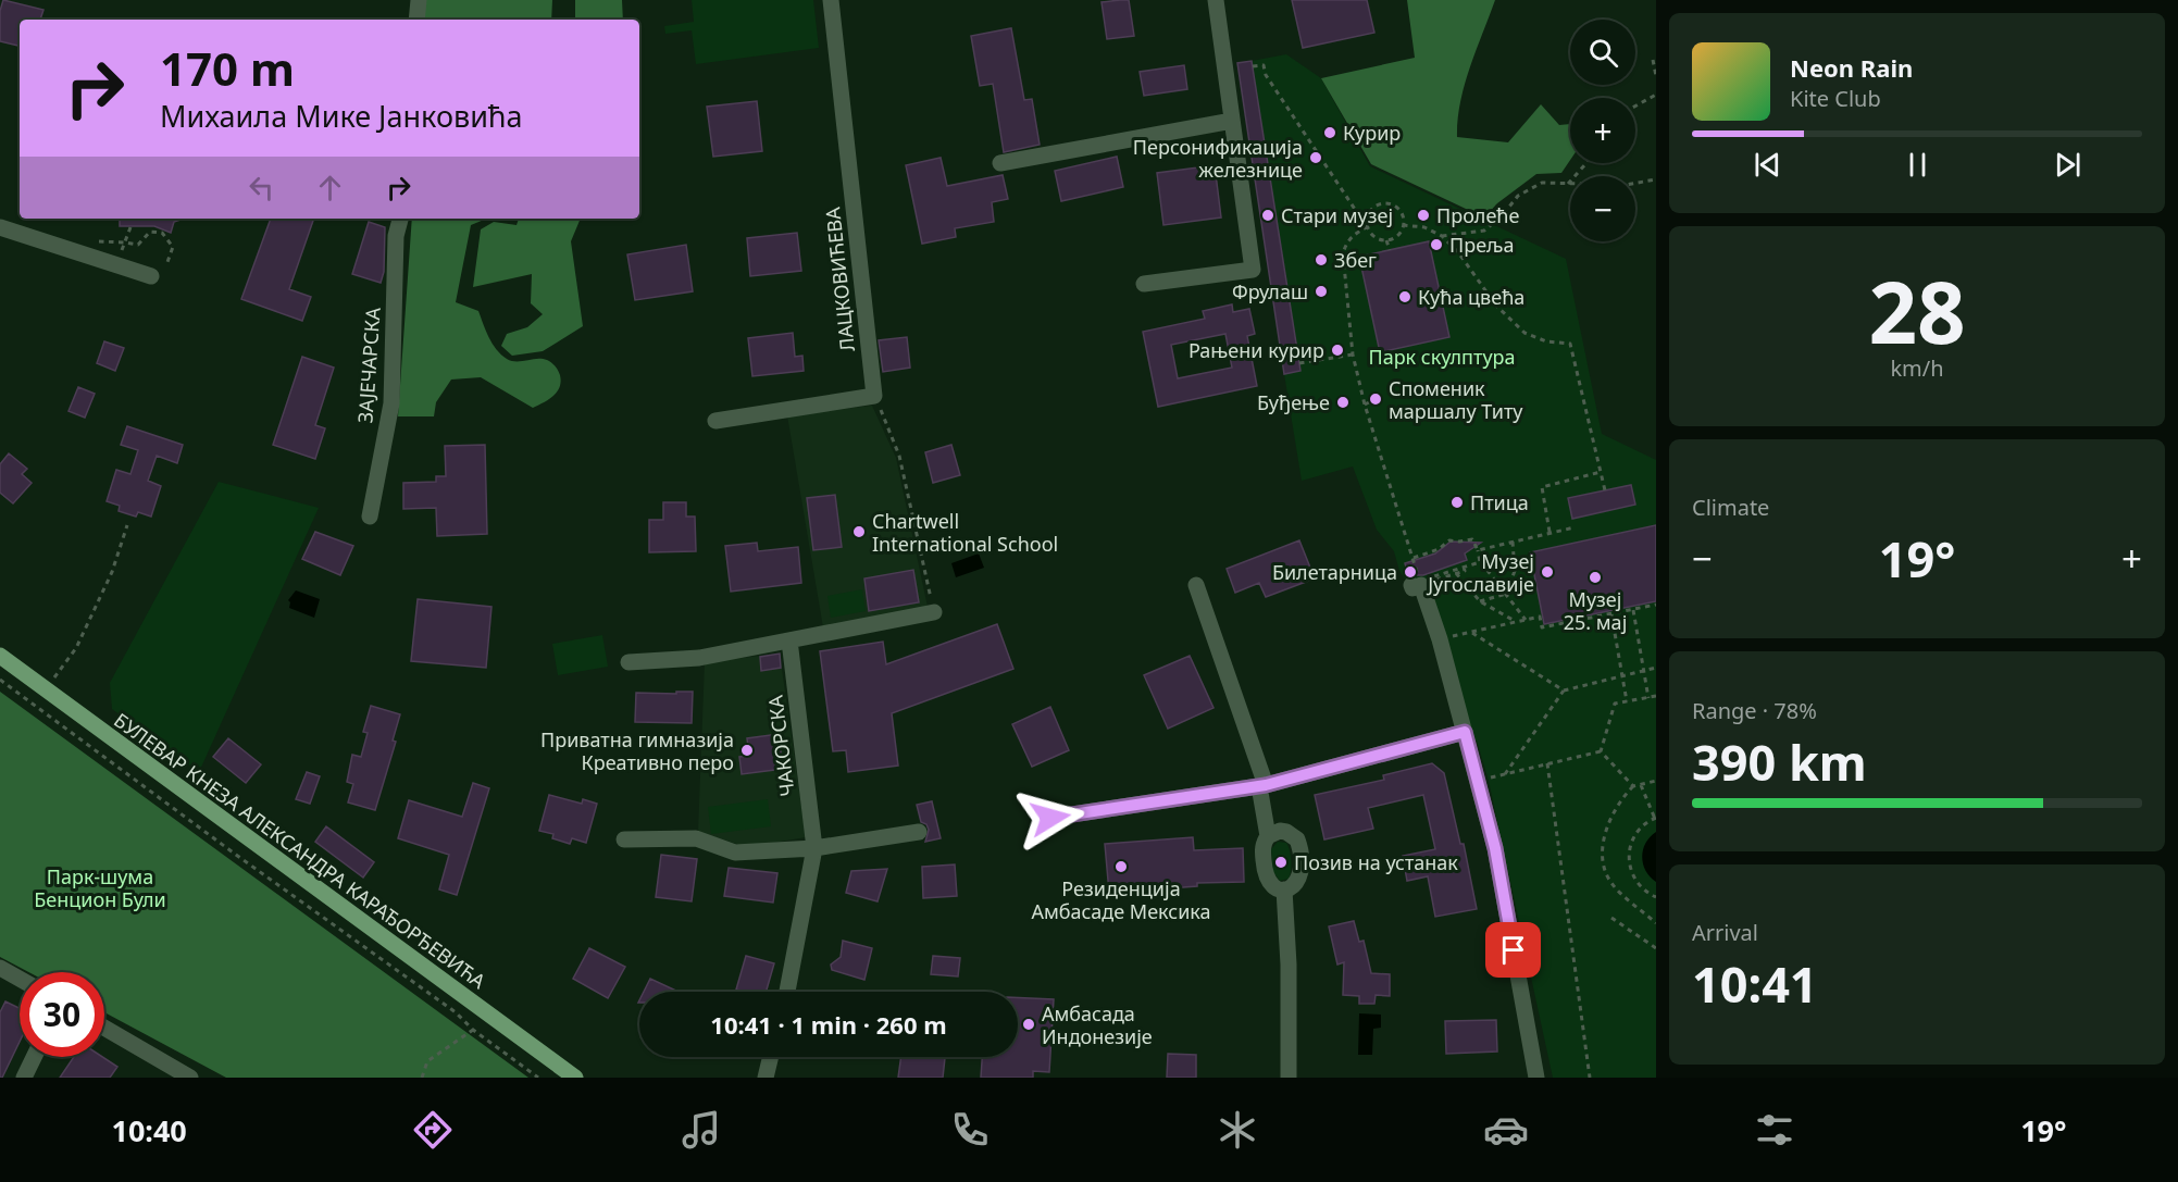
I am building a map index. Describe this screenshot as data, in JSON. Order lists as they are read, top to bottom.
{
  "streets": {
    "main road": ["БУЛЕВАР КНЕЗА АЛЕКСАНДРА КАРАЂОРЂЕВИЋА"],
    "street": ["ЛАЦКОВИЋЕВА", "ЗАЈЕЧАРСКА", "ЧАКОРСКА"]
  },
  "parks": ["Парк скулптура", "Парк-шума Бенцион Були"],
  "places": [
    "Курир",
    "Персонификација железнице",
    "Стари музеј",
    "Пролеће",
    "Преља",
    "Збег",
    "Фрулаш",
    "Кућа цвећа",
    "Рањени курир",
    "Споменик маршалу Титу",
    "Буђење",
    "Птица",
    "Chartwell International School",
    "Билетарница",
    "Музеј Југославије",
    "Музеј 25. мај",
    "Приватна гимназија Креативно перо",
    "Позив на устанак",
    "Резиденција Амбасаде Мексика",
    "Амбасада Индонезије"
  ],
  "page": {
    "map_buttons": ["+", "−"],
    "turn": ["170 m", "Михаила Мике Јанковића"],
    "song": ["Neon Rain", "Kite Club"],
    "tile": [
      ["28", "km/h"],
      "Climate",
      ["Range · 78%", "390 km"],
      ["Arrival", "10:41"]
    ],
    "heat": ["−", "19°", "+"],
    "limit": "30",
    "trip": "10:41 · 1 min · 260 m",
    "tabs": ["10:40", "19°"]
  }
}
